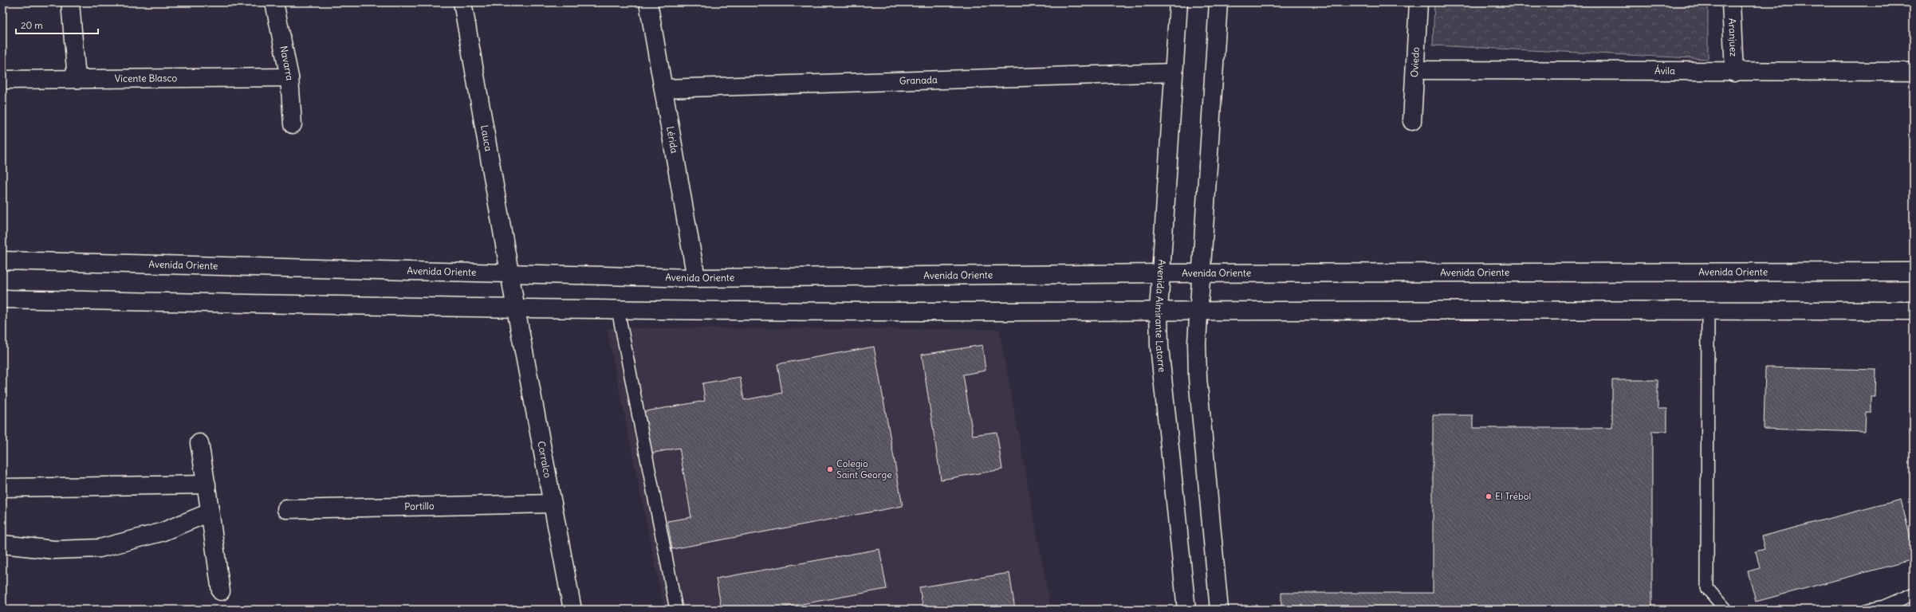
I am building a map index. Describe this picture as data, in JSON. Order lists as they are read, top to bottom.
{
  "streets": {
    "main road": [
      "Aranjuez",
      "Oviedo",
      "Navarra",
      "Ávila",
      "Vicente Blasco",
      "Granada",
      "Lauca",
      "Lérida",
      "Avenida Oriente",
      "Avenida Almirante Latorre",
      "Corralco",
      "Portillo"
    ]
  },
  "crossings": [
    ["Aranjuez", "Ávila"],
    ["Oviedo", "Ávila"],
    ["Navarra", "Vicente Blasco"],
    ["Granada", "Lérida"],
    ["Granada", "Avenida Almirante Latorre"],
    ["Lauca", "Avenida Oriente"],
    ["Lauca", "Corralco"],
    ["Lérida", "Avenida Oriente"],
    ["Avenida Oriente", "Avenida Almirante Latorre"],
    ["Corralco", "Portillo"]
  ],
  "places": ["Colegio Saint George", "El Trébol"],
  "scale_bar": "20 m"
}
